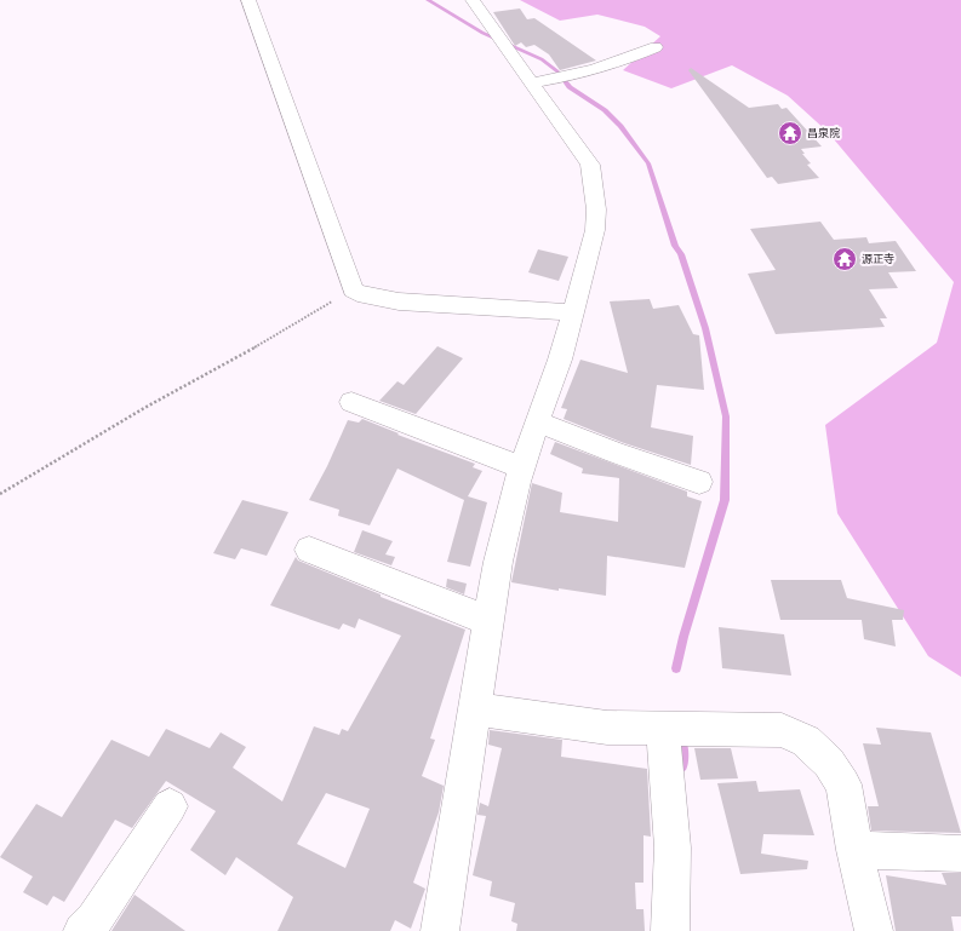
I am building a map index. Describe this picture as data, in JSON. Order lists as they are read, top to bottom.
{
  "places": {
    "temple": ["昌泉院", "源正寺"]
  }
}
